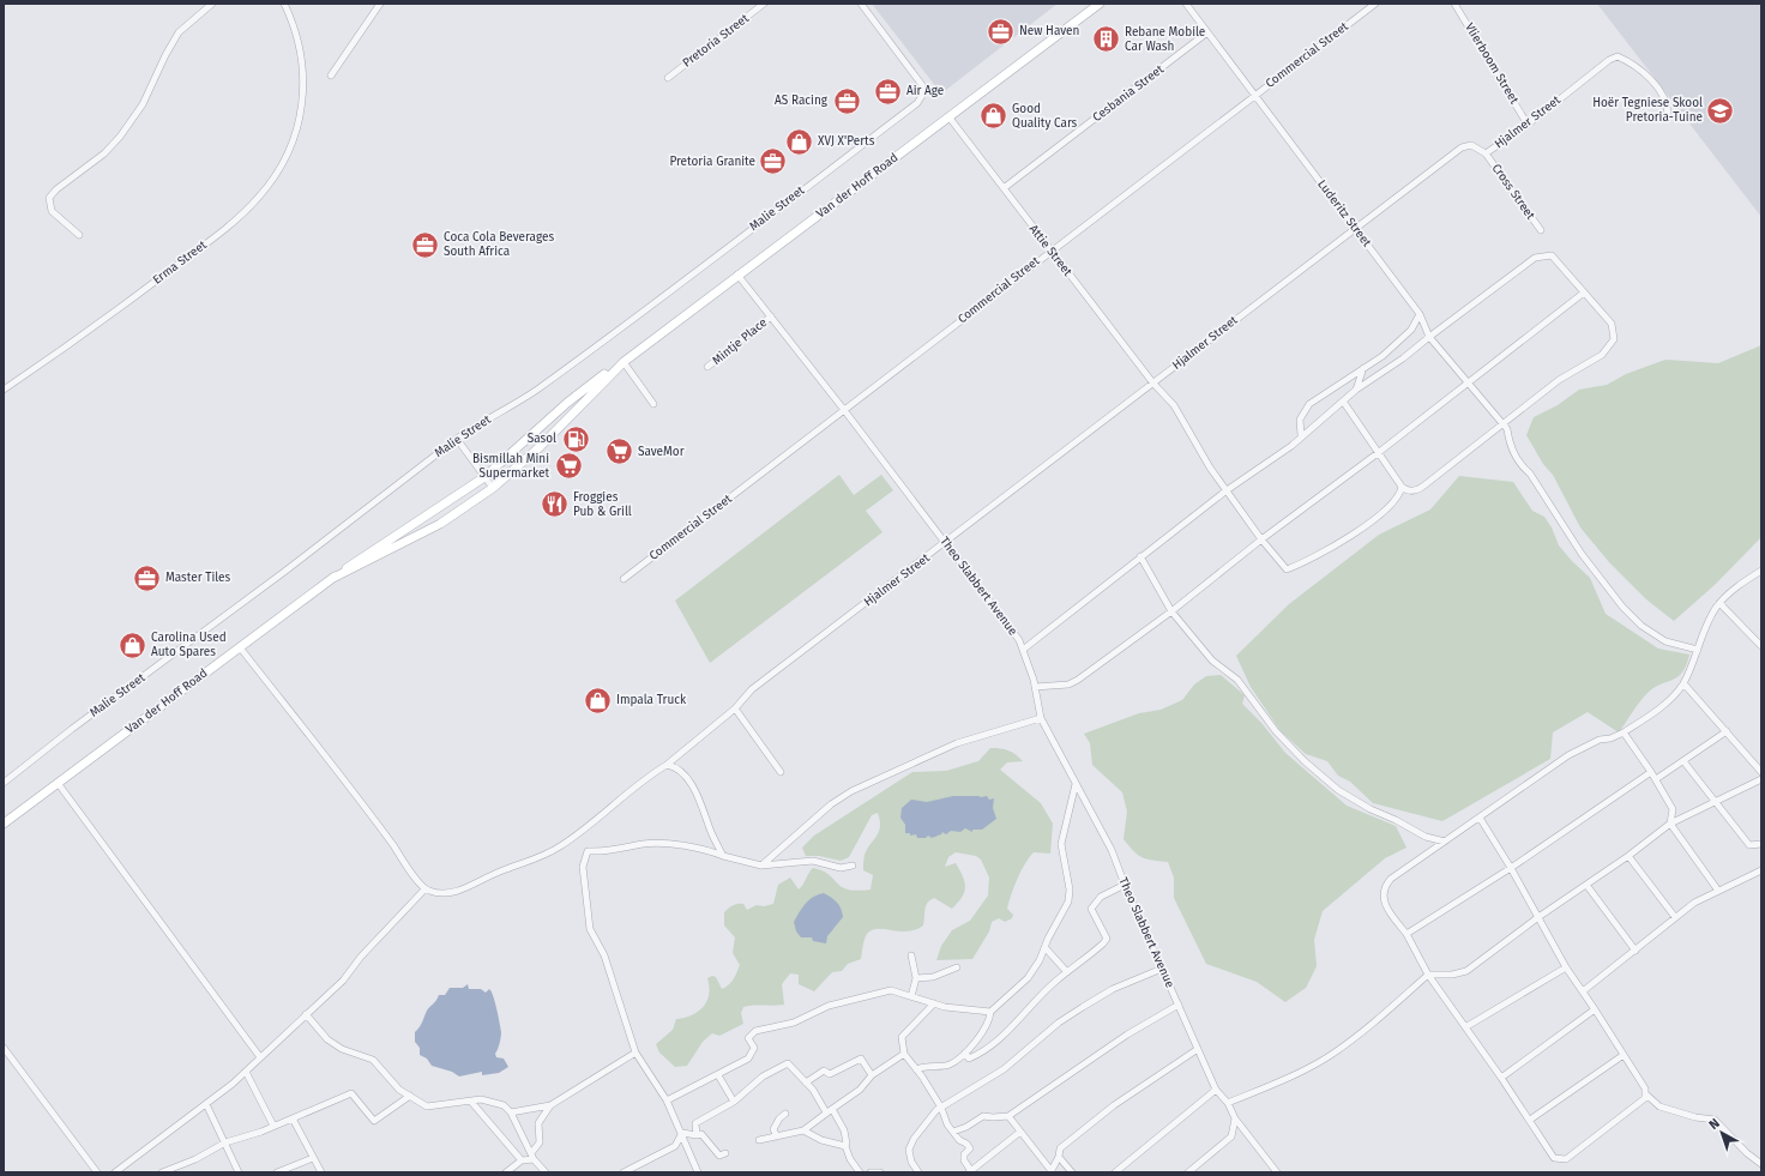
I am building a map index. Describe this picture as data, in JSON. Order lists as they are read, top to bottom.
{
  "streets": {
    "main road": ["Van der Hoff Road"],
    "street": [
      "Pretoria Street",
      "Commercial Street",
      "Vlierboom Street",
      "Cesbania Street",
      "Hjalmer Street",
      "Cross Street",
      "Malie Street",
      "Luderitz Street",
      "Attie Street",
      "Erma Street",
      "Mintje Place",
      "Theo Slabbert Avenue"
    ]
  },
  "crossings": [
    ["Commercial Street", "Luderitz Street"],
    ["Commercial Street", "Attie Street"],
    ["Commercial Street", "Theo Slabbert Avenue"],
    ["Vlierboom Street", "Hjalmer Street"],
    ["Cesbania Street", "Luderitz Street"],
    ["Cesbania Street", "Attie Street"],
    ["Hjalmer Street", "Cross Street"],
    ["Hjalmer Street", "Luderitz Street"],
    ["Hjalmer Street", "Attie Street"],
    ["Hjalmer Street", "Theo Slabbert Avenue"],
    ["Van der Hoff Road", "Attie Street"],
    ["Van der Hoff Road", "Theo Slabbert Avenue"],
    ["Mintje Place", "Theo Slabbert Avenue"]
  ],
  "places": {
    "office": [
      "New Haven",
      "Air Age",
      "AS Racing",
      "Pretoria Granite",
      "Coca Cola Beverages South Africa",
      "Master Tiles"
    ],
    "building": ["Rebane Mobile Car Wash"],
    "school or university": ["Hoër Tegniese Skool Pretoria-Tuine"],
    "shop": [
      "Good Quality Cars",
      "XVJ X'Perts",
      "Carolina Used Auto Spares",
      "Impala Truck"
    ],
    "fuel station": ["Sasol"],
    "supermarket": ["SaveMor", "Bismillah Mini Supermarket"],
    "restaurant": ["Froggies Pub & Grill"]
  },
  "north": "top left"
}
